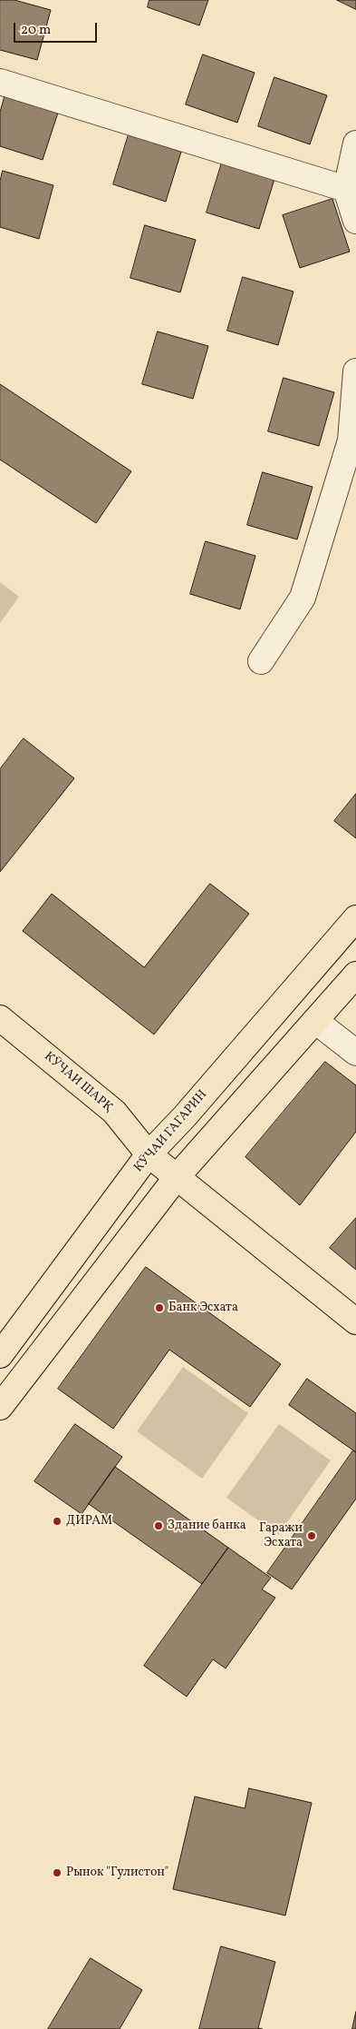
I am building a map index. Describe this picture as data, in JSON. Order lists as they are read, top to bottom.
{
  "streets": {
    "main road": ["КӮЧАИ ШАРҚ", "КӮЧАИ ГАГАРИН"]
  },
  "crossings": [
    ["КӮЧАИ ШАРҚ", "КӮЧАИ ГАГАРИН"]
  ],
  "places": [
    "Банк Эсхата",
    "ДИРАМ",
    "Здание банка",
    "Гаражи Эсхата",
    "Рынок \"Гулистон\""
  ],
  "scale_bar": "20 m"
}
